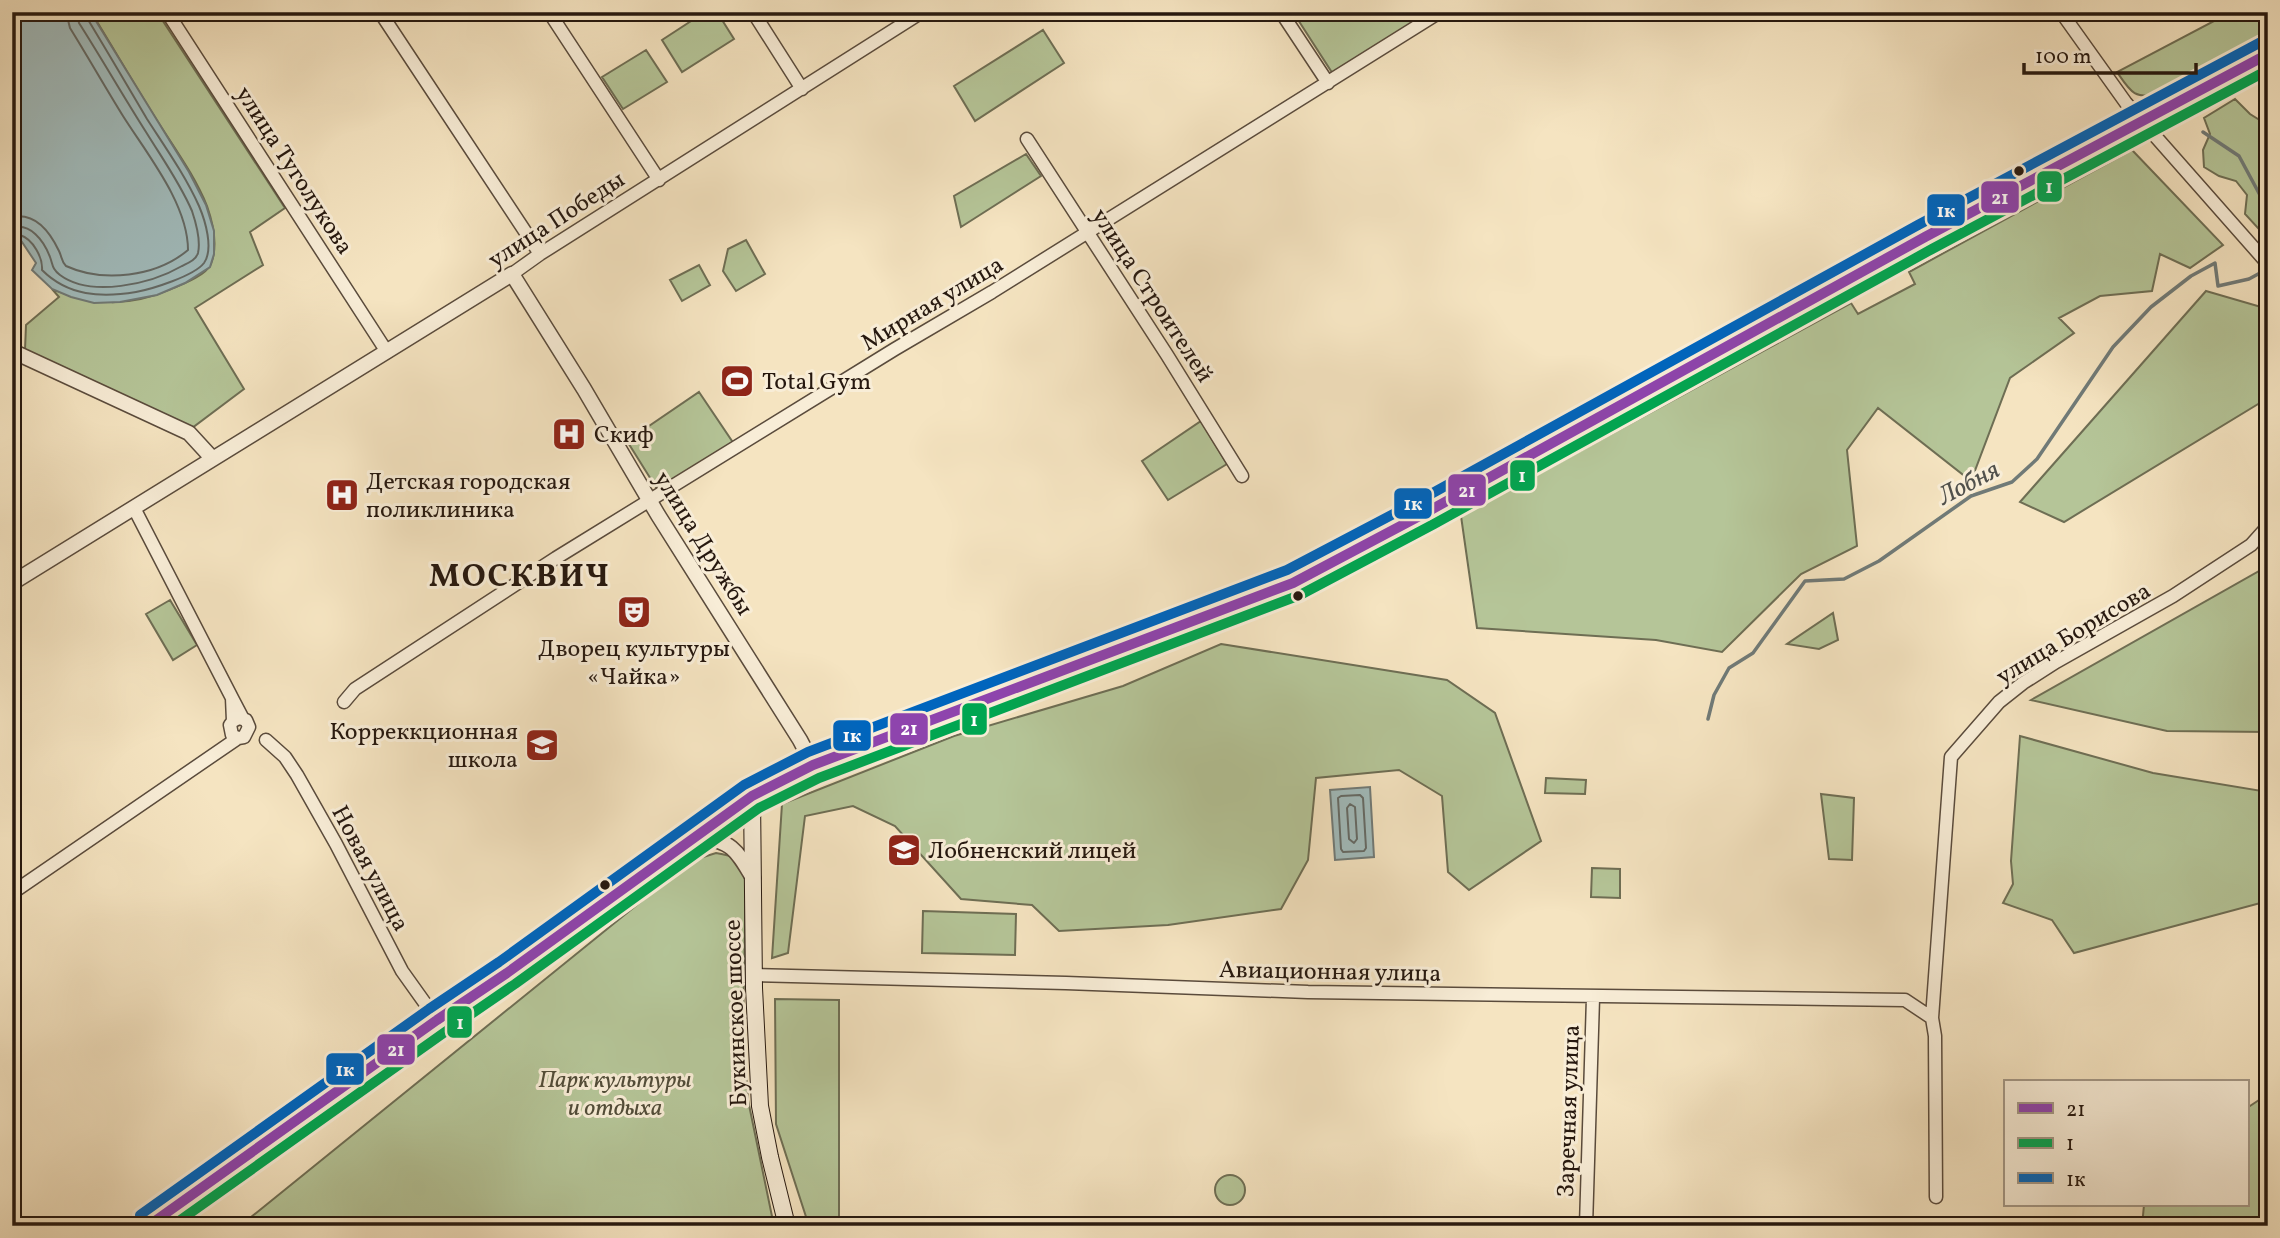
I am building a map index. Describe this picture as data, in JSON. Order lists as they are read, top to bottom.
{
  "streets": {
    "main road": ["Букинское шоссе"],
    "street": [
      "улица Туголукова",
      "улица Победы",
      "улица Строителей",
      "Мирная улица",
      "улица Дружбы",
      "улица Борисова",
      "Новая улица",
      "Авиационная улица",
      "Заречная улица"
    ]
  },
  "crossings": [
    ["улица Туголукова", "улица Победы"],
    ["улица Победы", "улица Дружбы"],
    ["улица Строителей", "Мирная улица"],
    ["Мирная улица", "улица Дружбы"],
    ["улица Борисова", "Авиационная улица"],
    ["Авиационная улица", "Букинское шоссе"],
    ["Авиационная улица", "Заречная улица"]
  ],
  "districts": ["МОСКВИЧ"],
  "water": ["Лобня"],
  "parks": ["Парк культуры и отдыха"],
  "places": {
    "sports": ["Total Gym"],
    "hospital": ["Скиф", "Детская городская поликлиника"],
    "theatre": ["Дворец культуры «Чайка»"],
    "school or university": ["Корреккционная школа", "Лобненский лицей"]
  },
  "lines": ["transit line 1к", "transit line 21", "transit line 1"],
  "legend": ["21", "1", "1к"],
  "scale_bar": "100 m"
}
